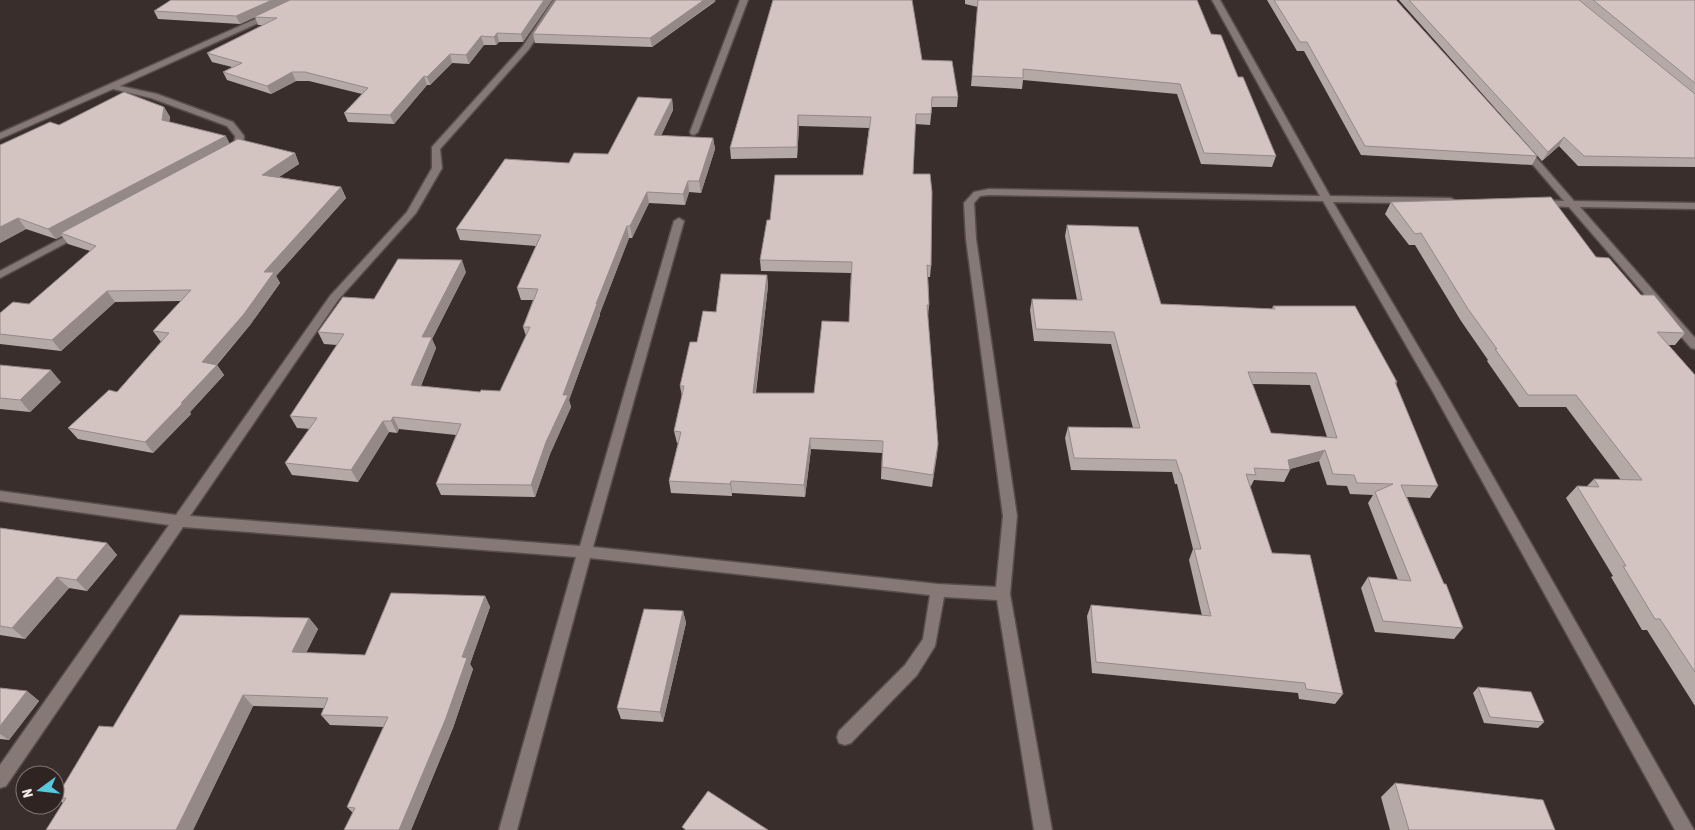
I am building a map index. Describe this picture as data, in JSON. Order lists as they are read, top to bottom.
{
  "north": "left"
}
